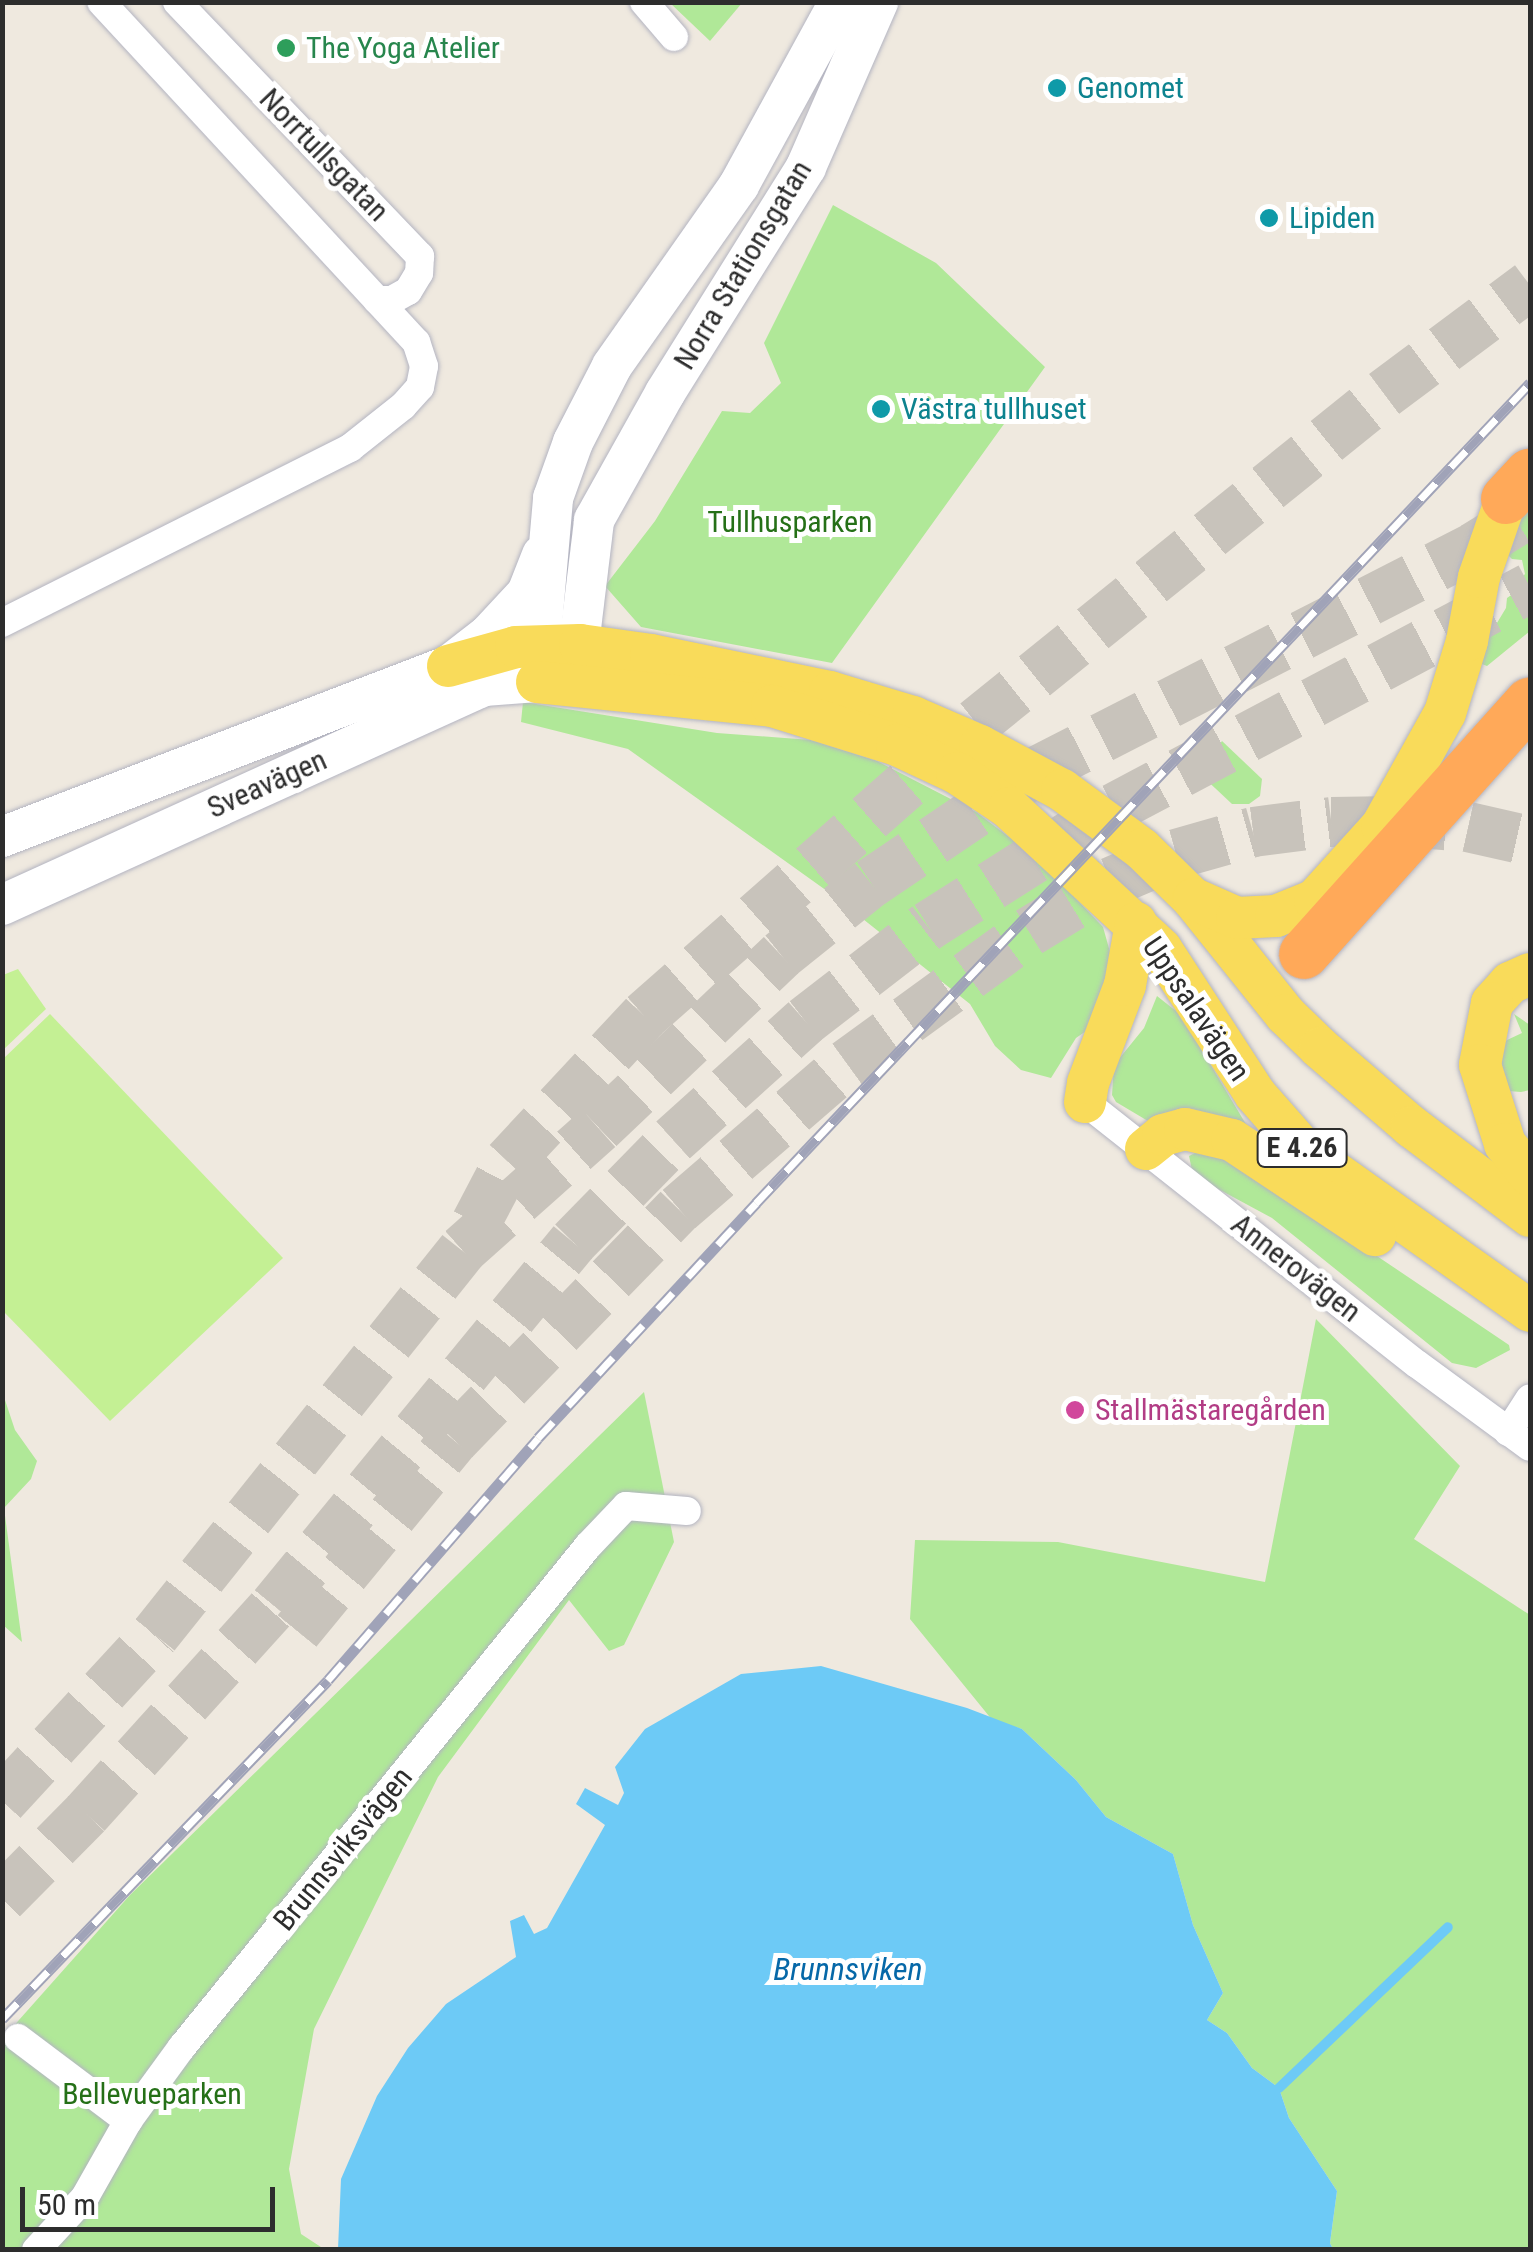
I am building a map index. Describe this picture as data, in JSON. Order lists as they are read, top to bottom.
{
  "streets": {
    "main road": [
      "Norra Stationsgatan",
      "Sveavägen",
      "Uppsalavägen",
      "E 4.26"
    ],
    "street": ["Norrtullsgatan", "Annerovägen", "Brunnsviksvägen"]
  },
  "crossings": [
    ["Norra Stationsgatan", "Sveavägen"],
    ["Sveavägen", "Uppsalavägen"]
  ],
  "water": ["Brunnsviken"],
  "parks": ["Tullhusparken", "Bellevueparken"],
  "places": [
    "The Yoga Atelier",
    "Genomet",
    "Lipiden",
    "Västra tullhuset",
    "Stallmästaregården"
  ],
  "scale_bar": "50 m"
}
